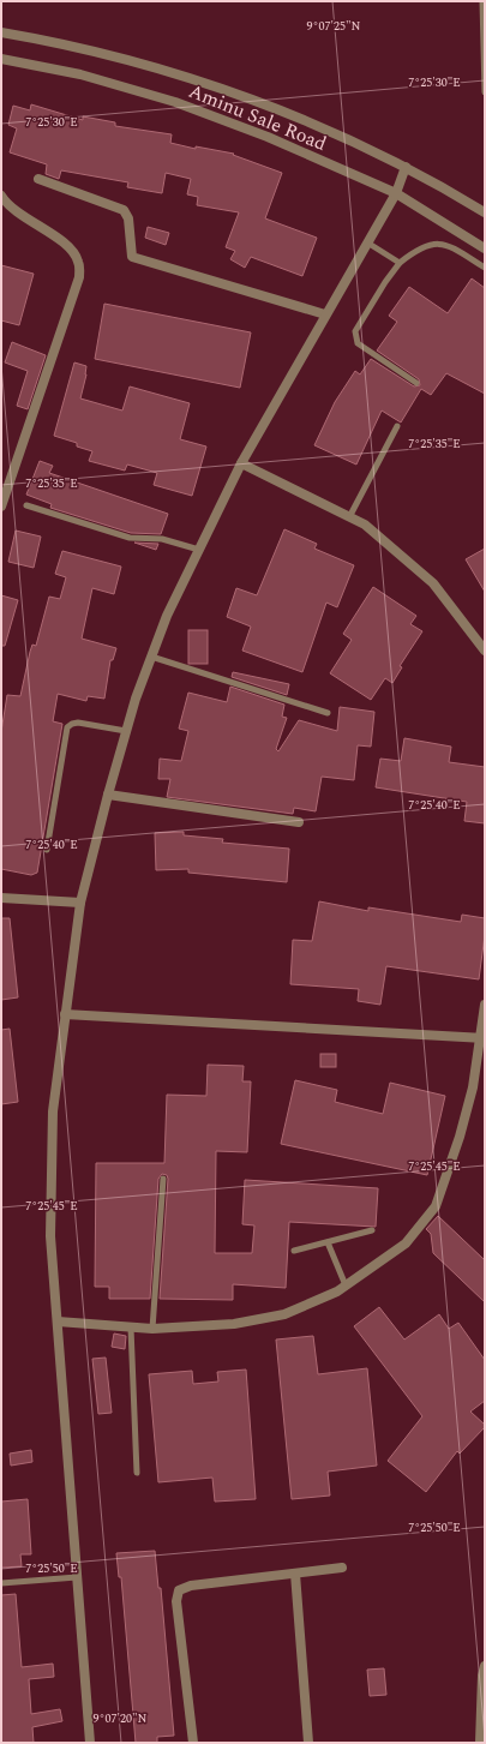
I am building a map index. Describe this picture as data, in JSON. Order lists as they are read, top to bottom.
{
  "streets": {
    "street": ["Aminu Sale Road"]
  },
  "coordinates": [
    "9°07'25\"N",
    "7°25'30\"E",
    "7°25'35\"E",
    "7°25'40\"E",
    "7°25'45\"E",
    "7°25'50\"E",
    "9°07'20\"N"
  ]
}
